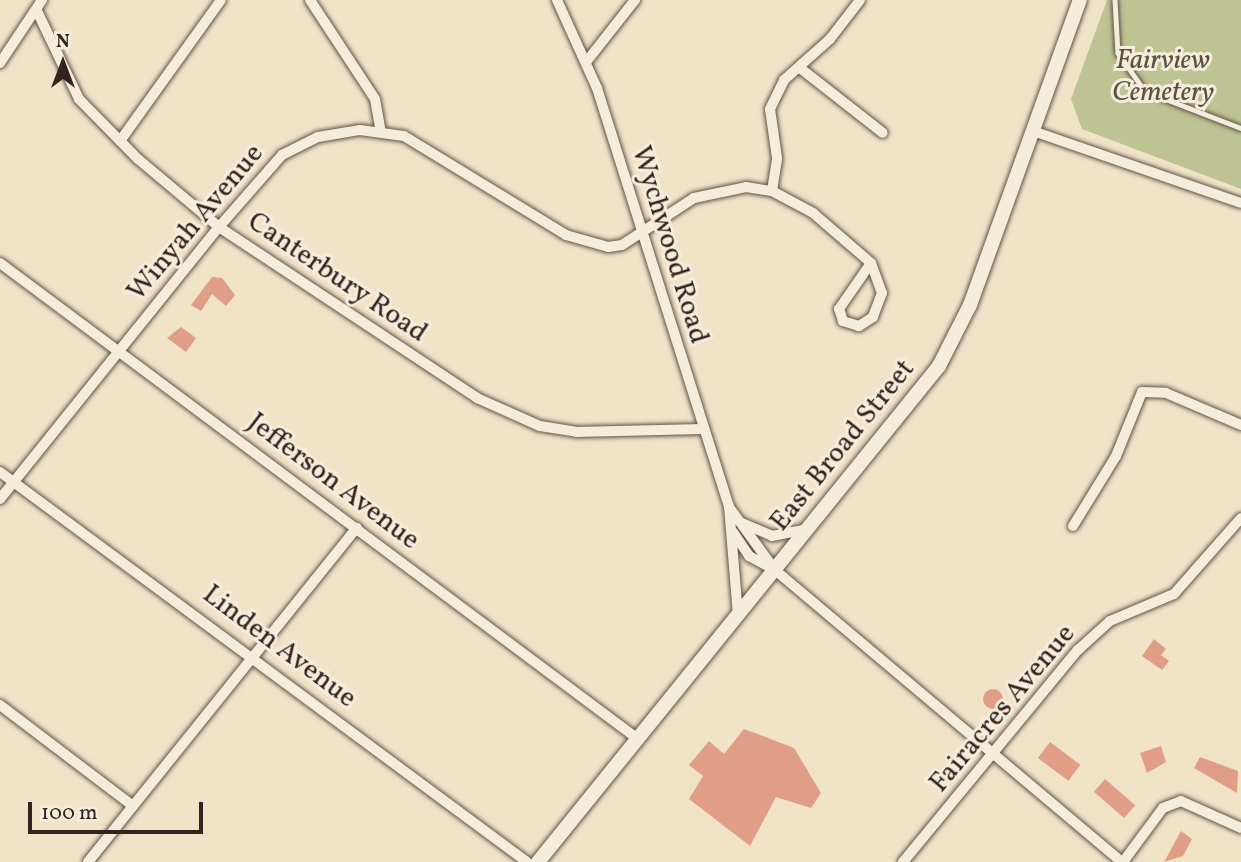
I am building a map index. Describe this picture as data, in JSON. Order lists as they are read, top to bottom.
{
  "streets": {
    "street": [
      "Winyah Avenue",
      "Wychwood Road",
      "Canterbury Road",
      "East Broad Street",
      "Jefferson Avenue",
      "Linden Avenue",
      "Fairacres Avenue"
    ]
  },
  "crossings": [
    ["Winyah Avenue", "Wychwood Road"],
    ["Winyah Avenue", "Canterbury Road"],
    ["Winyah Avenue", "Jefferson Avenue"],
    ["Winyah Avenue", "Linden Avenue"],
    ["Wychwood Road", "Canterbury Road"],
    ["Wychwood Road", "East Broad Street"],
    ["Wychwood Road", "Fairacres Avenue"],
    ["East Broad Street", "Jefferson Avenue"]
  ],
  "parks": ["Fairview Cemetery"],
  "scale_bar": "100 m",
  "north": "top"
}
